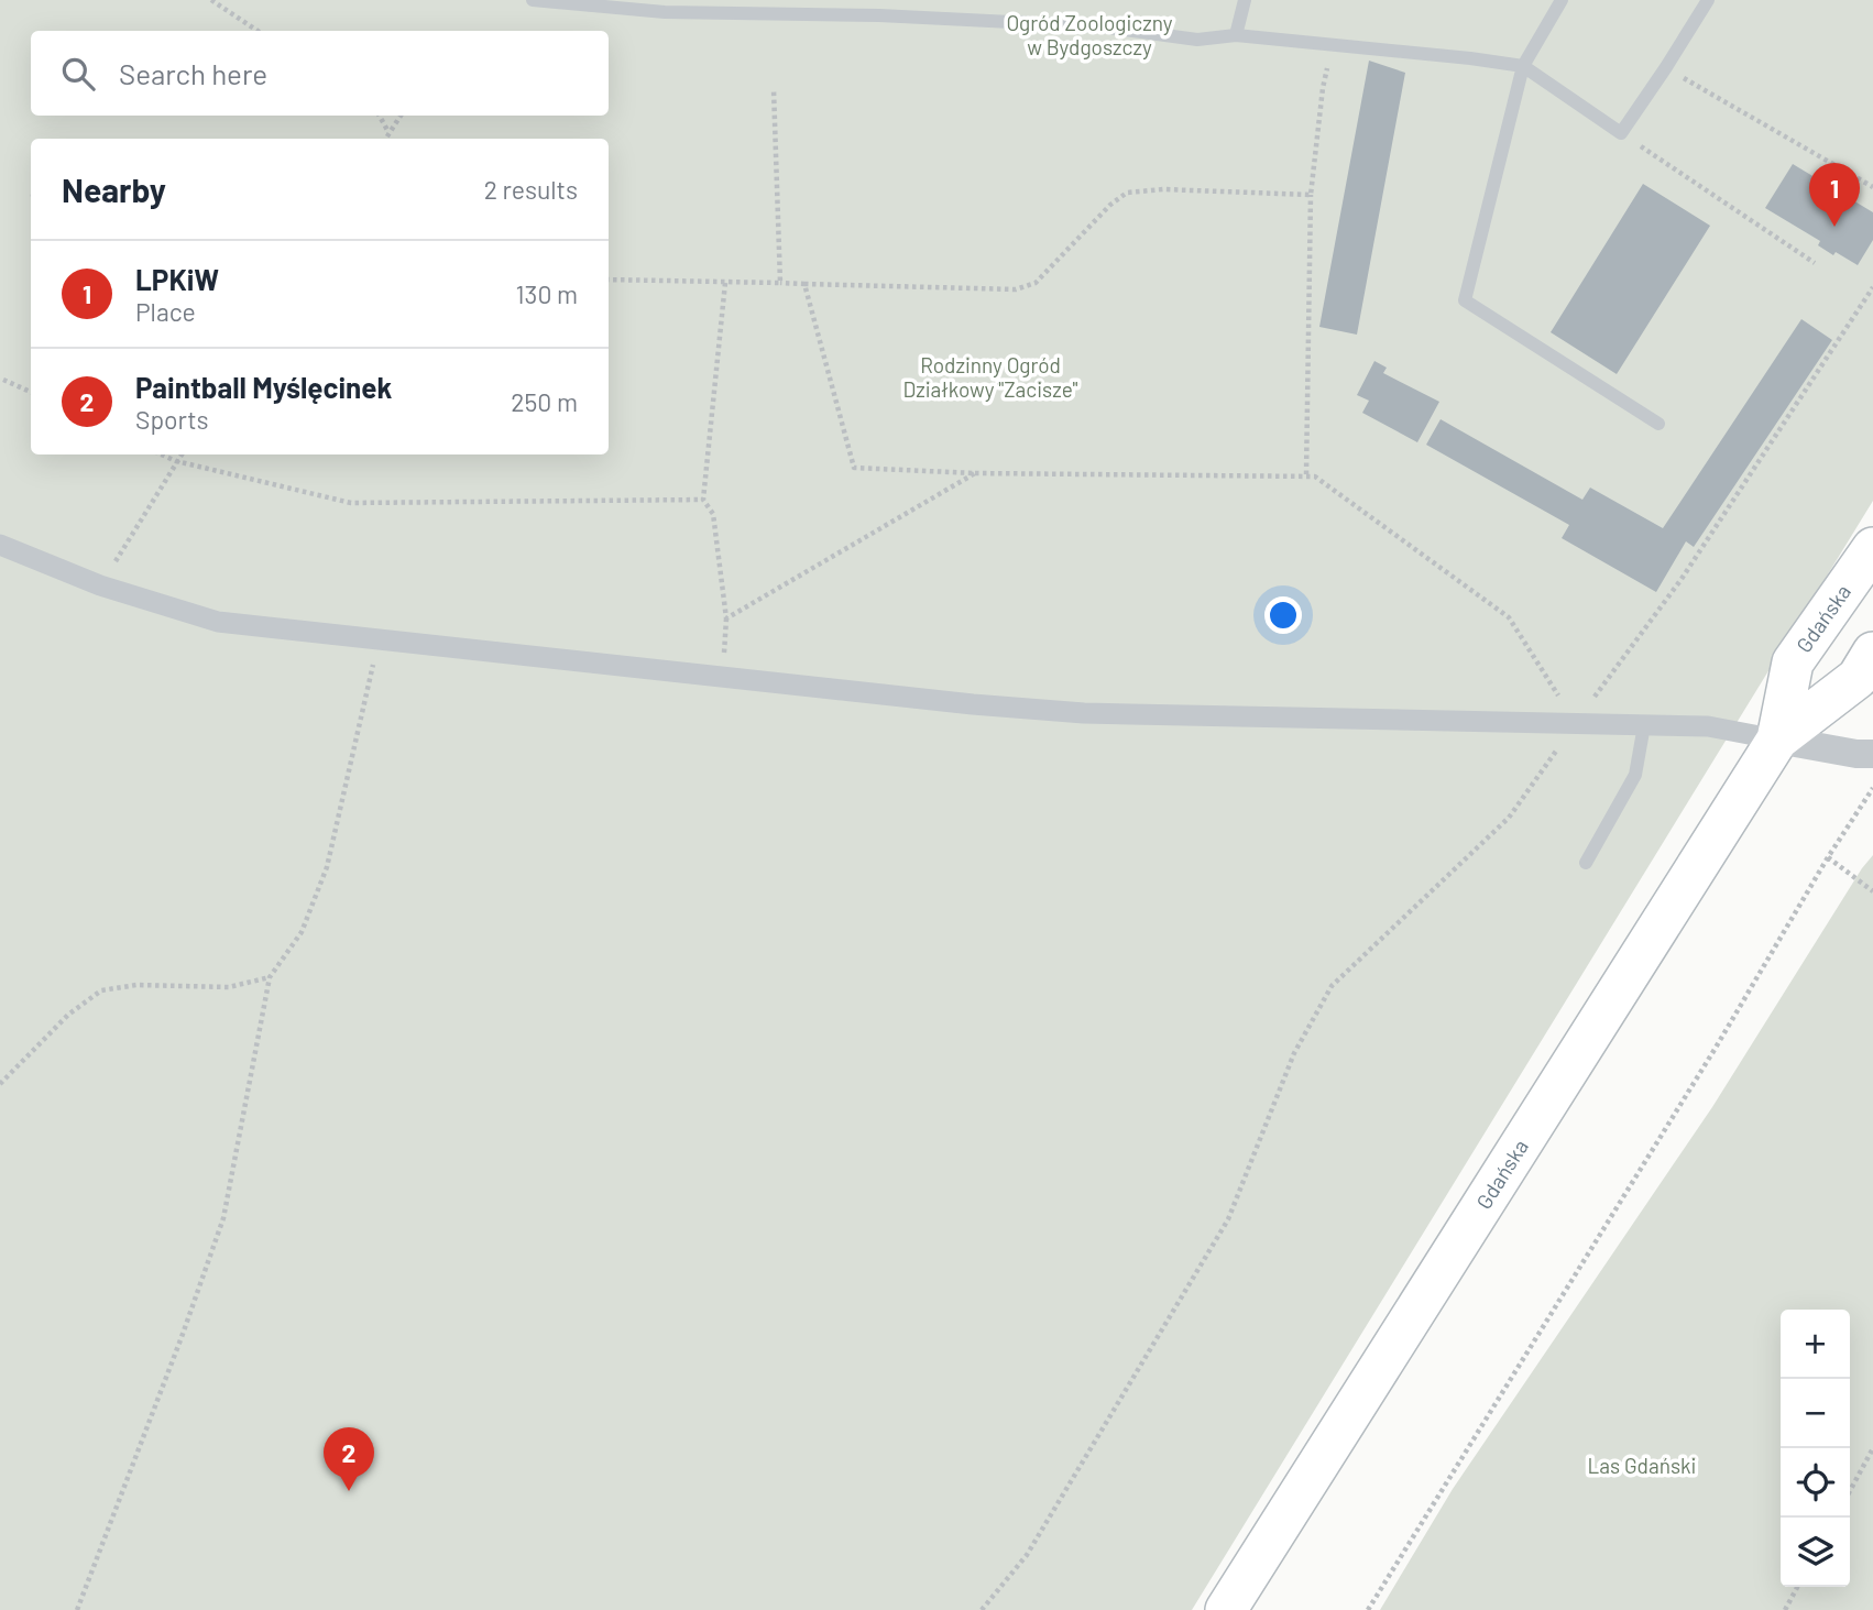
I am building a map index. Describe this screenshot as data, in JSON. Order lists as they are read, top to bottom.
{
  "streets": {
    "main road": ["Gdańska"]
  },
  "parks": ["Ogród Zoologiczny w Bydgoszczy", "Rodzinny Ogród Działkowy \"Zacisze\"", "Las Gdański"],
  "page": {
    "search": "Search here",
    "heading": ["Nearby", "2 results"],
    "pins": ["1", "2"],
    "list": [
      {
        "mark": "1",
        "name": "LPKiW",
        "note": "Place",
        "value": "130 m"
      },
      {
        "mark": "2",
        "name": "Paintball Myślęcinek",
        "note": "Sports",
        "value": "250 m"
      }
    ],
    "map_buttons": ["+", "−"]
  }
}
